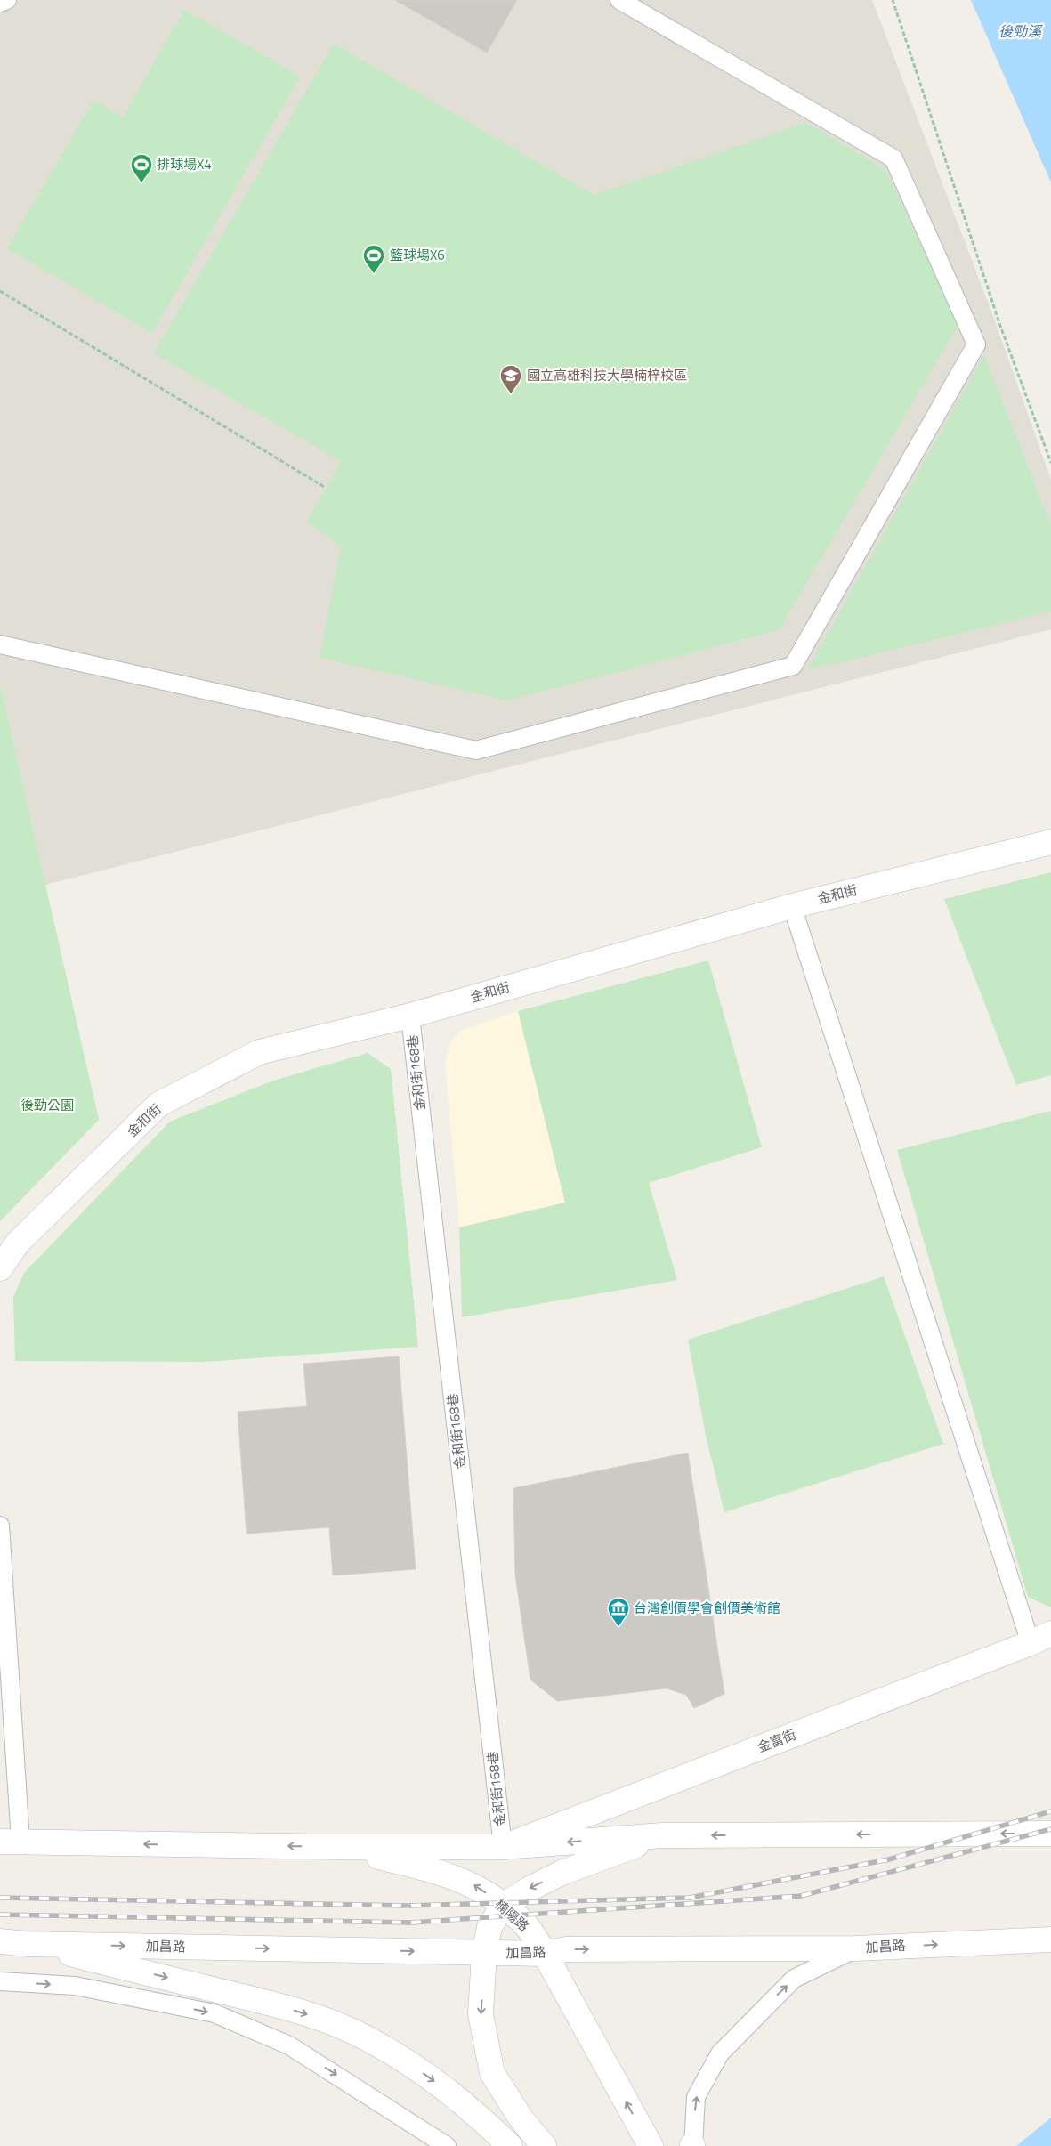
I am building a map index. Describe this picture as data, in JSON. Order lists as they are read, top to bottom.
{
  "streets": {
    "street": [
      "金和街",
      "金富街",
      "楠陽路",
      "加昌路"
    ],
    "lane": ["金和街168巷"]
  },
  "crossings": [
    ["金和街", "金和街168巷"],
    ["金和街168巷", "金富街"],
    ["楠陽路", "加昌路"]
  ],
  "water": ["後勁溪"],
  "parks": ["後勁公園"],
  "places": {
    "sports": ["排球場X4", "籃球場X6"],
    "school or university": ["國立高雄科技大學楠梓校區"],
    "museum": ["台灣創價學會創價美術館"]
  }
}
